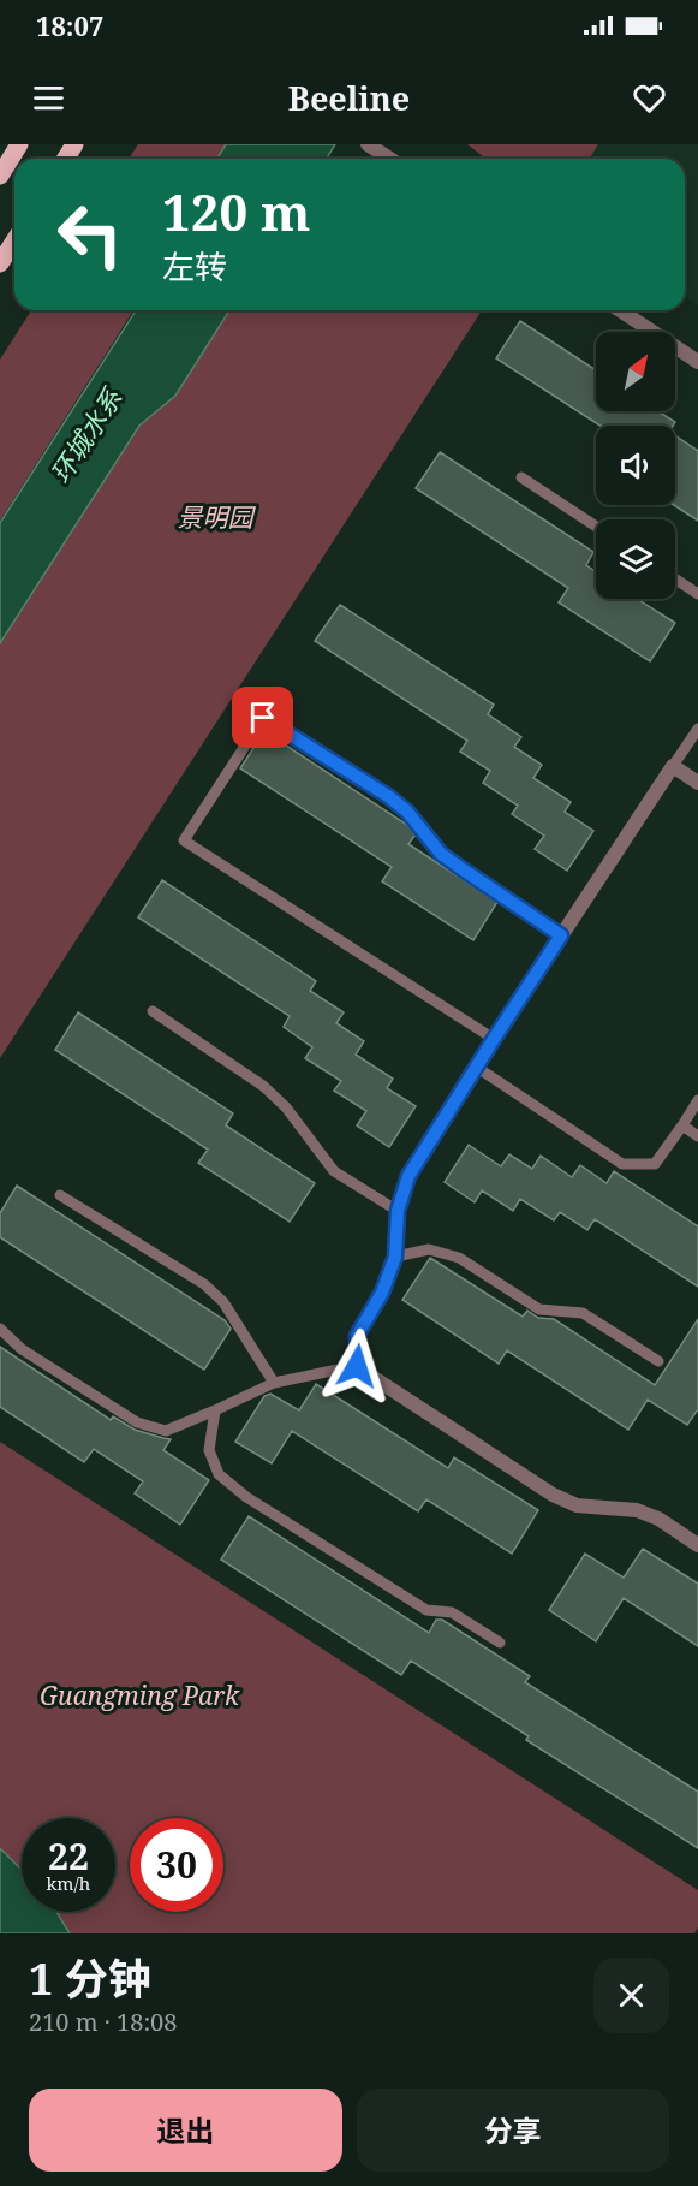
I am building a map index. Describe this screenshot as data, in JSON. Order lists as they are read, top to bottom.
{
  "water": ["环城水系"],
  "parks": ["景明园", "Guangming Park"],
  "north": "top right",
  "page": {
    "status": "18:07",
    "header": "Beeline",
    "turn": ["120 m", "左转"],
    "speed": "22 km/h",
    "limit": "30",
    "heading": ["1 分钟", "210 m · 18:08"],
    "buttons": ["退出", "分享"]
  }
}
